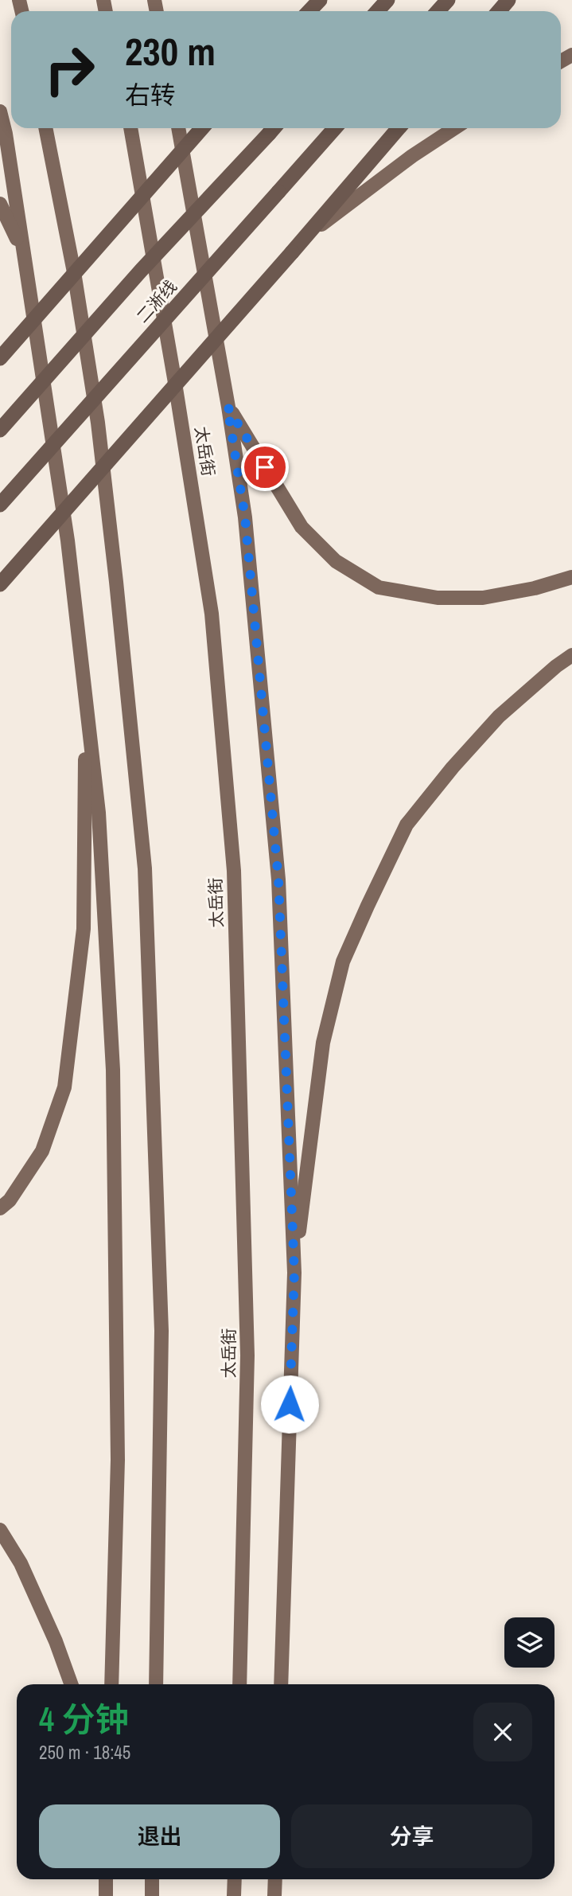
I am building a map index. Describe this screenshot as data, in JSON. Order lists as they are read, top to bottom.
{
  "streets": {
    "highway": ["二淅线"],
    "main road": ["太岳街"]
  },
  "page": {
    "turn": ["230 m", "右转"],
    "heading": ["4 分钟", "250 m · 18:45"],
    "buttons": ["退出", "分享"]
  }
}
